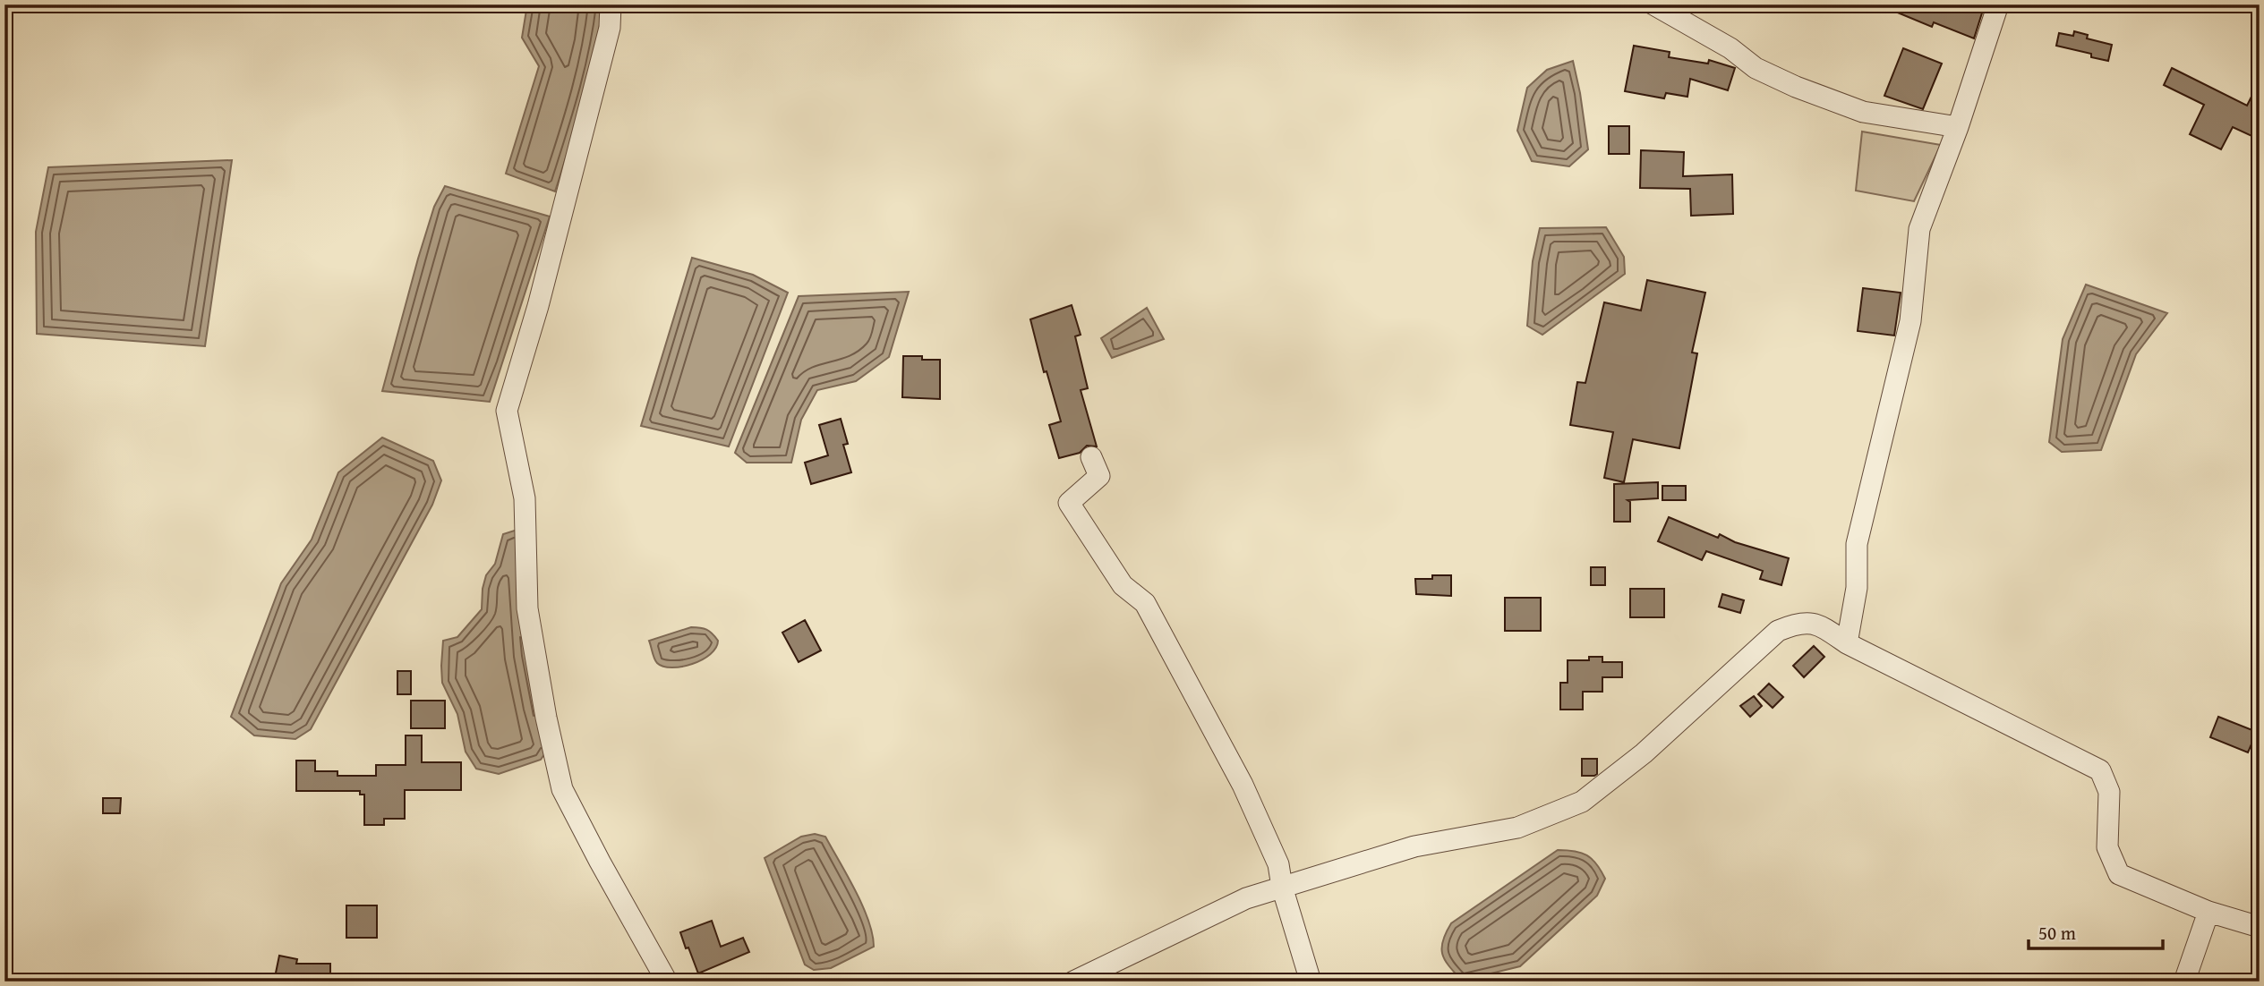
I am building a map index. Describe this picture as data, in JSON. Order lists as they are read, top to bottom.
{
  "scale_bar": "50 m"
}
